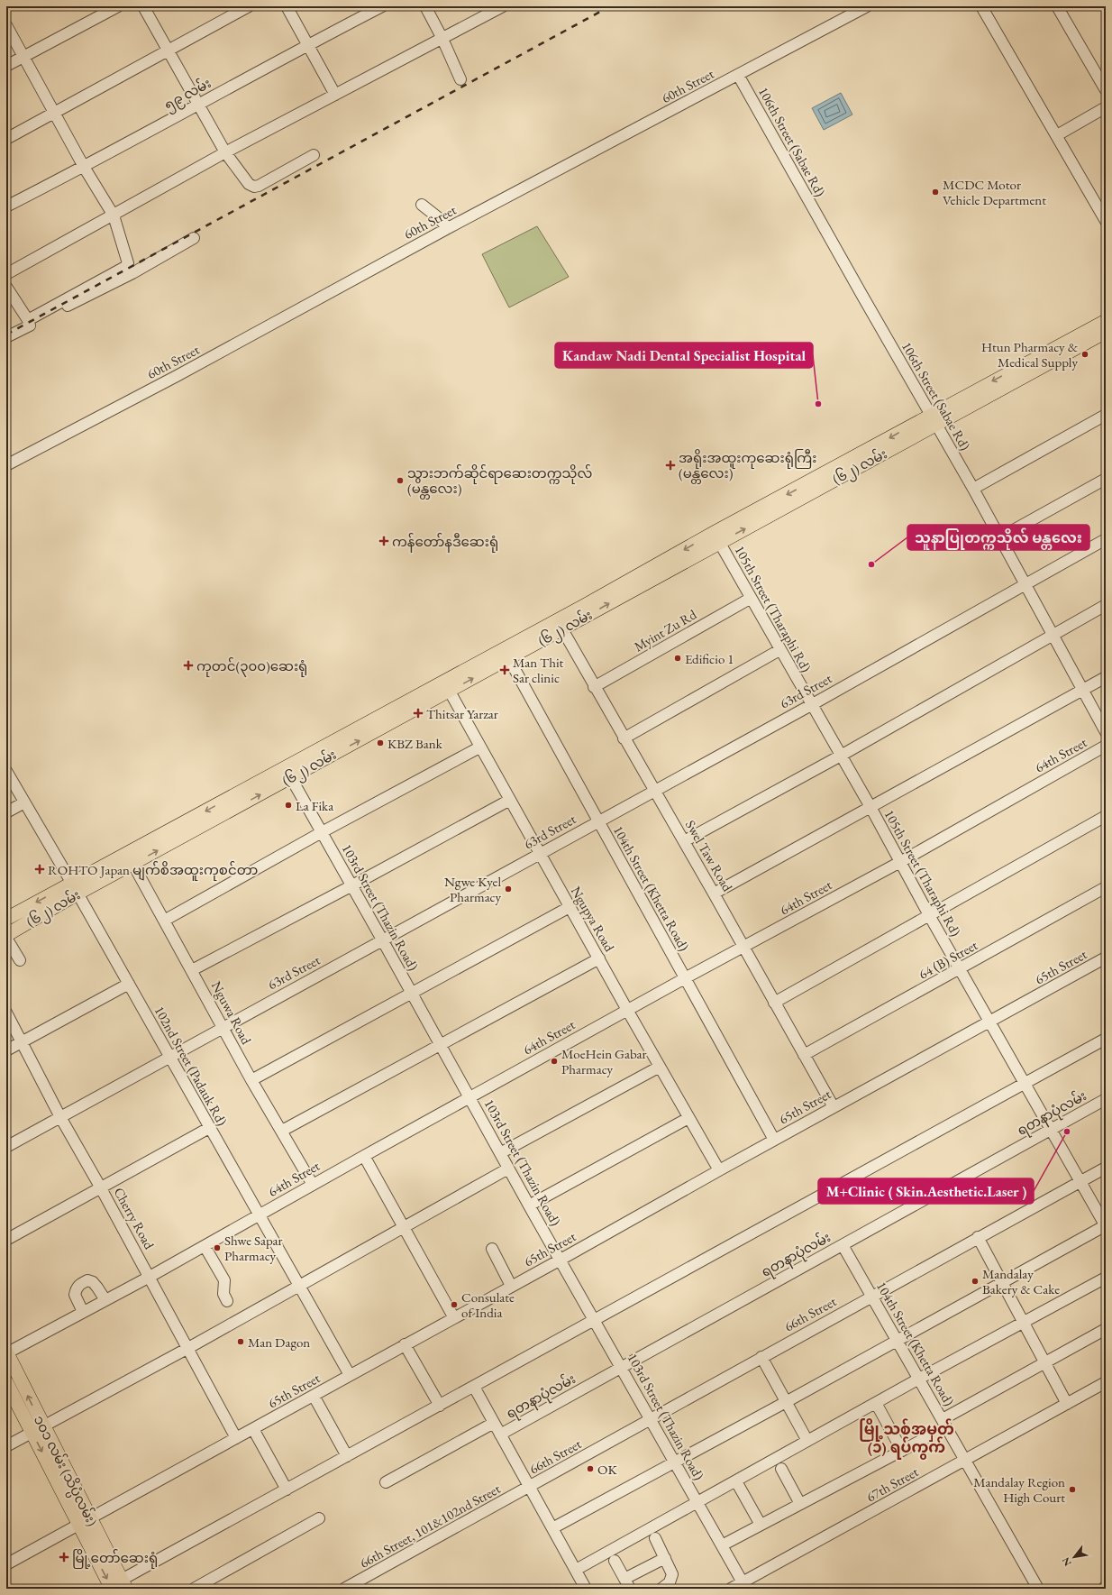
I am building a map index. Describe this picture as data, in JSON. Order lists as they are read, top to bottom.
{
  "streets": {
    "main road": ["(၆၂) လမ်း", "၁၀၁ လမ်း (သိပ္ပံလမ်း)"],
    "street": [
      "60th Street",
      "၅၉ လမ်း",
      "106th Street (Sabae Rd)",
      "105th Street (Tharaphi Rd)",
      "Myint Zu Rd",
      "63rd Street",
      "64th Street",
      "Swel Taw Road",
      "104th Street (Khetta Road)",
      "103rd Street (Thazin Road)",
      "Ngupya Road",
      "64 (B) Street",
      "65th Street",
      "Nguwa Road",
      "102nd Street (Padauk Rd)",
      "ရတနာပုံလမ်း",
      "Cherry Road",
      "66th Street",
      "67th Street",
      "66th Street, 101&102nd Street"
    ]
  },
  "crossings": [
    ["60th Street", "106th Street (Sabae Rd)"],
    ["106th Street (Sabae Rd)", "(၆၂) လမ်း"],
    ["106th Street (Sabae Rd)", "63rd Street"],
    ["(၆၂) လမ်း", "105th Street (Tharaphi Rd)"],
    ["(၆၂) လမ်း", "Swel Taw Road"],
    ["(၆၂) လမ်း", "104th Street (Khetta Road)"],
    ["(၆၂) လမ်း", "103rd Street (Thazin Road)"],
    ["(၆၂) လမ်း", "Ngupya Road"],
    ["(၆၂) လမ်း", "Nguwa Road"],
    ["(၆၂) လမ်း", "102nd Street (Padauk Rd)"],
    ["105th Street (Tharaphi Rd)", "Myint Zu Rd"],
    ["105th Street (Tharaphi Rd)", "63rd Street"],
    ["105th Street (Tharaphi Rd)", "64th Street"],
    ["105th Street (Tharaphi Rd)", "64 (B) Street"],
    ["105th Street (Tharaphi Rd)", "65th Street"],
    ["105th Street (Tharaphi Rd)", "ရတနာပုံလမ်း"],
    ["105th Street (Tharaphi Rd)", "66th Street"],
    ["Myint Zu Rd", "Swel Taw Road"],
    ["63rd Street", "Swel Taw Road"],
    ["63rd Street", "104th Street (Khetta Road)"],
    ["63rd Street", "103rd Street (Thazin Road)"],
    ["63rd Street", "Ngupya Road"],
    ["63rd Street", "Nguwa Road"],
    ["63rd Street", "102nd Street (Padauk Rd)"],
    ["63rd Street", "Cherry Road"],
    ["64th Street", "Swel Taw Road"],
    ["64th Street", "104th Street (Khetta Road)"],
    ["64th Street", "103rd Street (Thazin Road)"],
    ["64th Street", "Ngupya Road"],
    ["64th Street", "Nguwa Road"],
    ["64th Street", "102nd Street (Padauk Rd)"],
    ["64th Street", "Cherry Road"],
    ["64th Street", "၁၀၁ လမ်း (သိပ္ပံလမ်း)"],
    ["Swel Taw Road", "64 (B) Street"],
    ["Swel Taw Road", "65th Street"],
    ["104th Street (Khetta Road)", "65th Street"],
    ["104th Street (Khetta Road)", "ရတနာပုံလမ်း"],
    ["104th Street (Khetta Road)", "66th Street"],
    ["104th Street (Khetta Road)", "67th Street"],
    ["103rd Street (Thazin Road)", "65th Street"],
    ["103rd Street (Thazin Road)", "ရတနာပုံလမ်း"],
    ["103rd Street (Thazin Road)", "66th Street"],
    ["103rd Street (Thazin Road)", "67th Street"],
    ["Ngupya Road", "65th Street"],
    ["65th Street", "102nd Street (Padauk Rd)"],
    ["65th Street", "Cherry Road"],
    ["65th Street", "၁၀၁ လမ်း (သိပ္ပံလမ်း)"],
    ["66th Street", "66th Street, 101&102nd Street"]
  ],
  "districts": ["မြို့သစ်အမှတ် (၁) ရပ်ကွက်"],
  "places": {
    "other": [
      "MCDC Motor Vehicle Department",
      "Htun Pharmacy & Medical Supply",
      "Kandaw Nadi Dental Specialist Hospital",
      "သွားဘက်ဆိုင်ရာဆေးတက္ကသိုလ် (မန္တလေး)",
      "သူနာပြုတက္ကသိုလ် မန္တလေး",
      "Edificio 1",
      "KBZ Bank",
      "La Fika",
      "Ngwe Kyel Pharmacy",
      "MoeHein Gabar Pharmacy",
      "M+Clinic ( Skin.Aesthetic.Laser )",
      "Shwe Sapar Pharmacy",
      "Mandalay Bakery & Cake",
      "Consulate of India",
      "Man Dagon",
      "OK",
      "Mandalay Region High Court"
    ],
    "health": [
      "အရိုးအထူးကုဆေးရုံကြီး (မန္တလေး)",
      "ကန်တော်နဒီဆေးရုံ",
      "ကုတင်(၃၀၀)ဆေးရုံ",
      "Man Thit Sar clinic",
      "Thitsar Yarzar",
      "ROHTO Japan မျက်စိအထူးကုစင်တာ",
      "မြို့တော်ဆေးရုံ"
    ]
  },
  "north": "bottom left"
}
